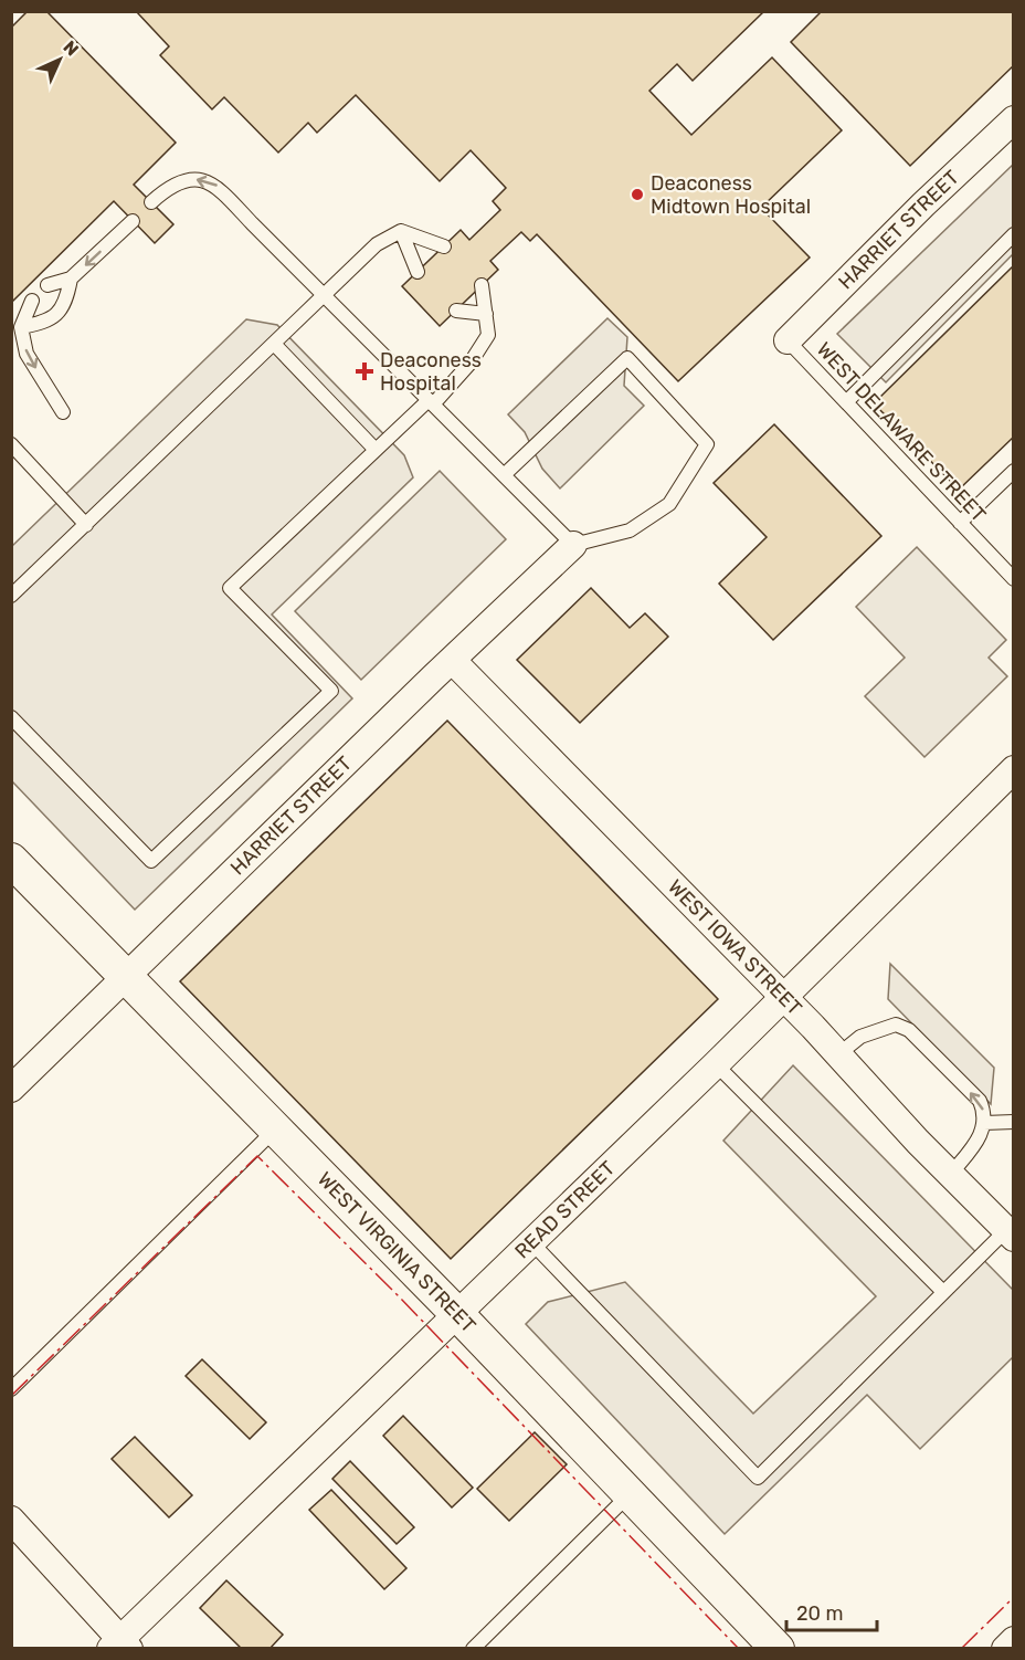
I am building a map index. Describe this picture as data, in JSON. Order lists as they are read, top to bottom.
{
  "streets": {
    "street": [
      "HARRIET STREET",
      "WEST IOWA STREET",
      "READ STREET",
      "WEST VIRGINIA STREET"
    ],
    "lane": ["WEST DELAWARE STREET"]
  },
  "crossings": [
    ["HARRIET STREET", "WEST DELAWARE STREET"],
    ["HARRIET STREET", "WEST IOWA STREET"],
    ["HARRIET STREET", "WEST VIRGINIA STREET"],
    ["WEST IOWA STREET", "READ STREET"],
    ["READ STREET", "WEST VIRGINIA STREET"]
  ],
  "places": {
    "other": ["Deaconess Midtown Hospital"],
    "health": ["Deaconess Hospital"]
  },
  "scale_bar": "20 m",
  "north": "top right"
}
